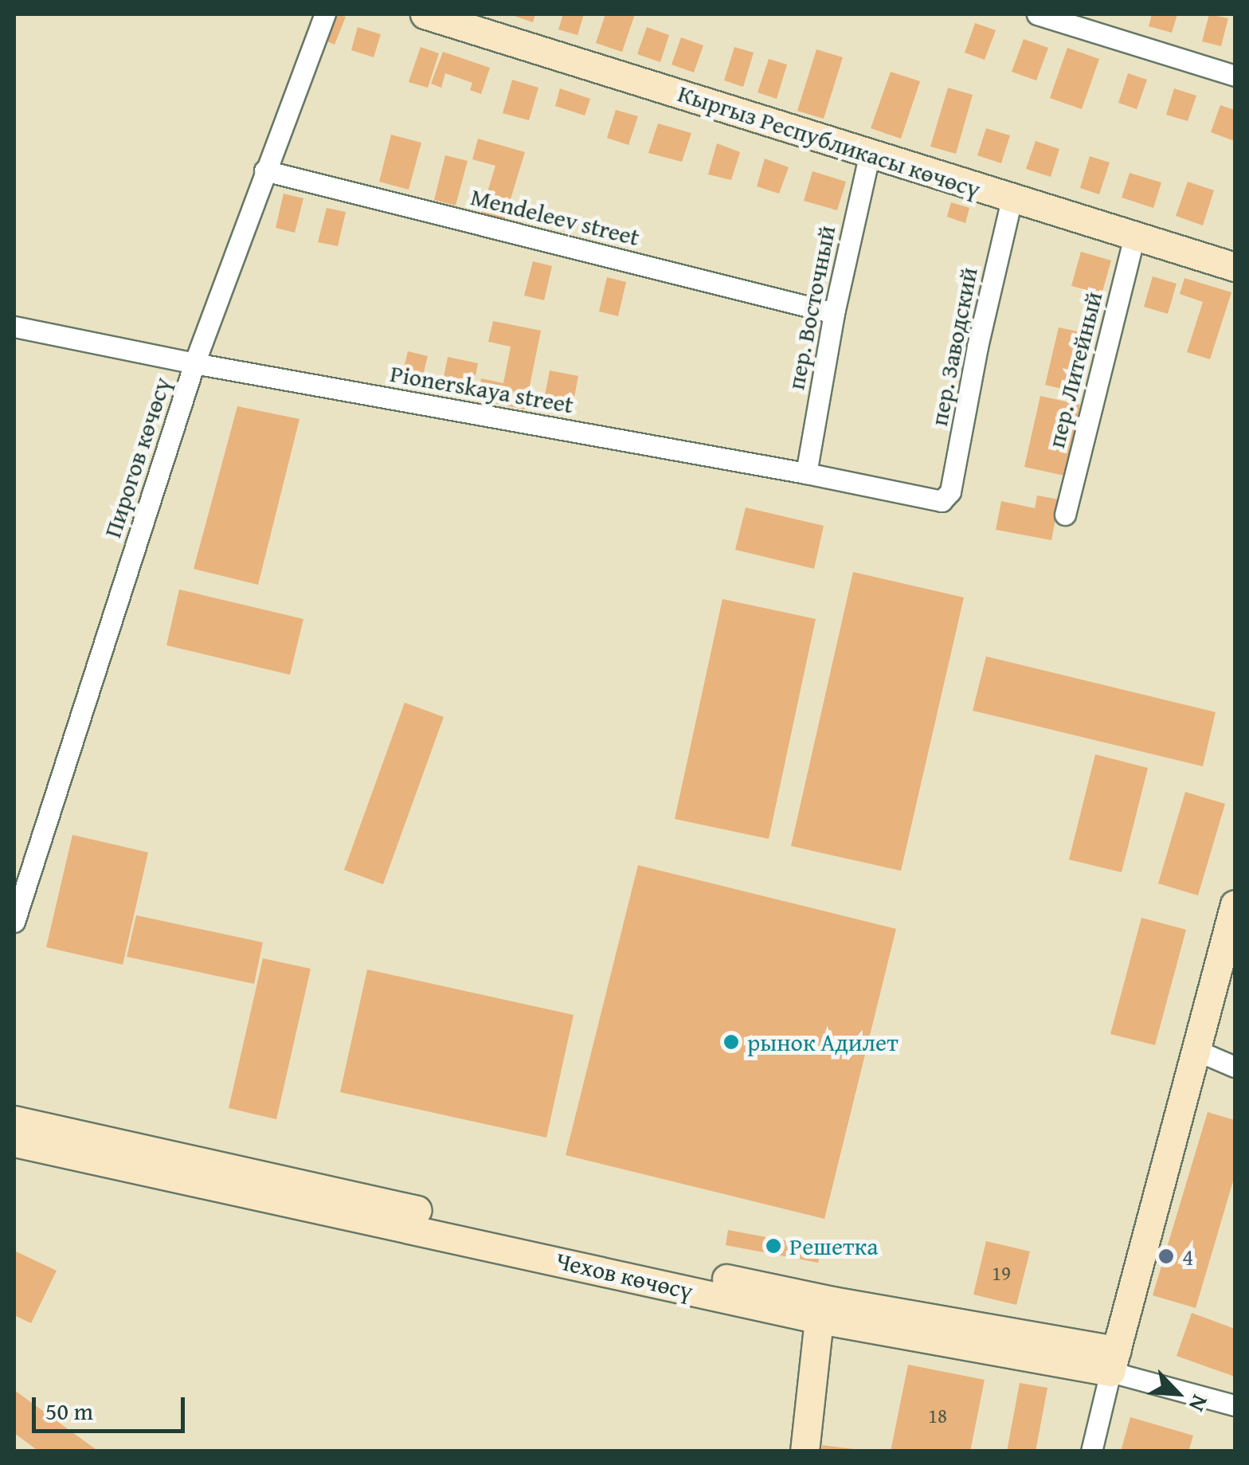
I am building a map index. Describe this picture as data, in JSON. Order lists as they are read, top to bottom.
{
  "streets": {
    "main road": ["Кыргыз Республикасы көчөсү", "Чехов көчөсү"],
    "street": [
      "Mendeleev street",
      "пер. Восточный",
      "пер. Заводский",
      "пер. Литейный",
      "Pionerskaya street",
      "Пирогов көчөсү"
    ]
  },
  "crossings": [
    ["Кыргыз Республикасы көчөсү", "пер. Восточный"],
    ["Кыргыз Республикасы көчөсү", "пер. Заводский"],
    ["Кыргыз Республикасы көчөсү", "пер. Литейный"],
    ["Mendeleev street", "пер. Восточный"],
    ["Mendeleev street", "Пирогов көчөсү"],
    ["пер. Восточный", "Pionerskaya street"],
    ["пер. Заводский", "Pionerskaya street"],
    ["Pionerskaya street", "Пирогов көчөсү"]
  ],
  "places": ["рынок Адилет", "Решетка", "4"],
  "house_numbers": ["19", "18"],
  "scale_bar": "50 m",
  "north": "bottom right"
}
